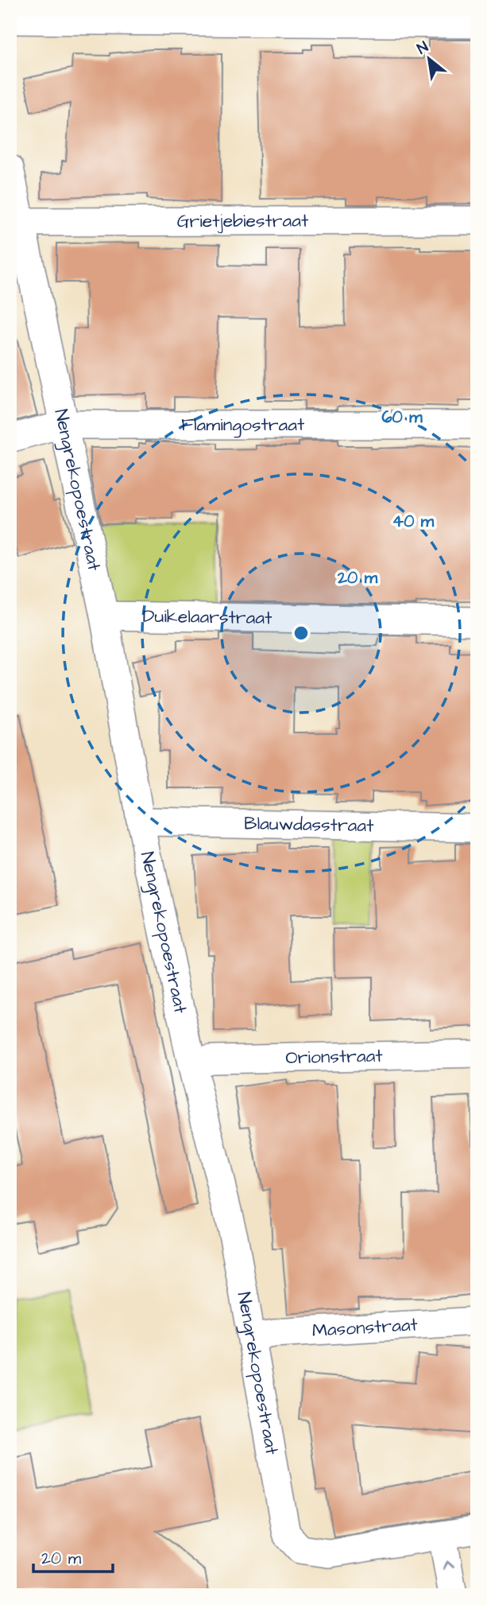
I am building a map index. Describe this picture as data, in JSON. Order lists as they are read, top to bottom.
{
  "streets": {
    "street": [
      "Grietjebiestraat",
      "Flamingostraat",
      "Nengrekopoestraat",
      "Duikelaarstraat",
      "Blauwdasstraat",
      "Orionstraat",
      "Masonstraat"
    ]
  },
  "crossings": [
    ["Grietjebiestraat", "Nengrekopoestraat"],
    ["Flamingostraat", "Nengrekopoestraat"],
    ["Nengrekopoestraat", "Duikelaarstraat"],
    ["Nengrekopoestraat", "Blauwdasstraat"],
    ["Nengrekopoestraat", "Orionstraat"],
    ["Nengrekopoestraat", "Masonstraat"]
  ],
  "scale_bar": "20 m",
  "north": "top left",
  "rings": ["60 m", "40 m", "20 m"]
}
